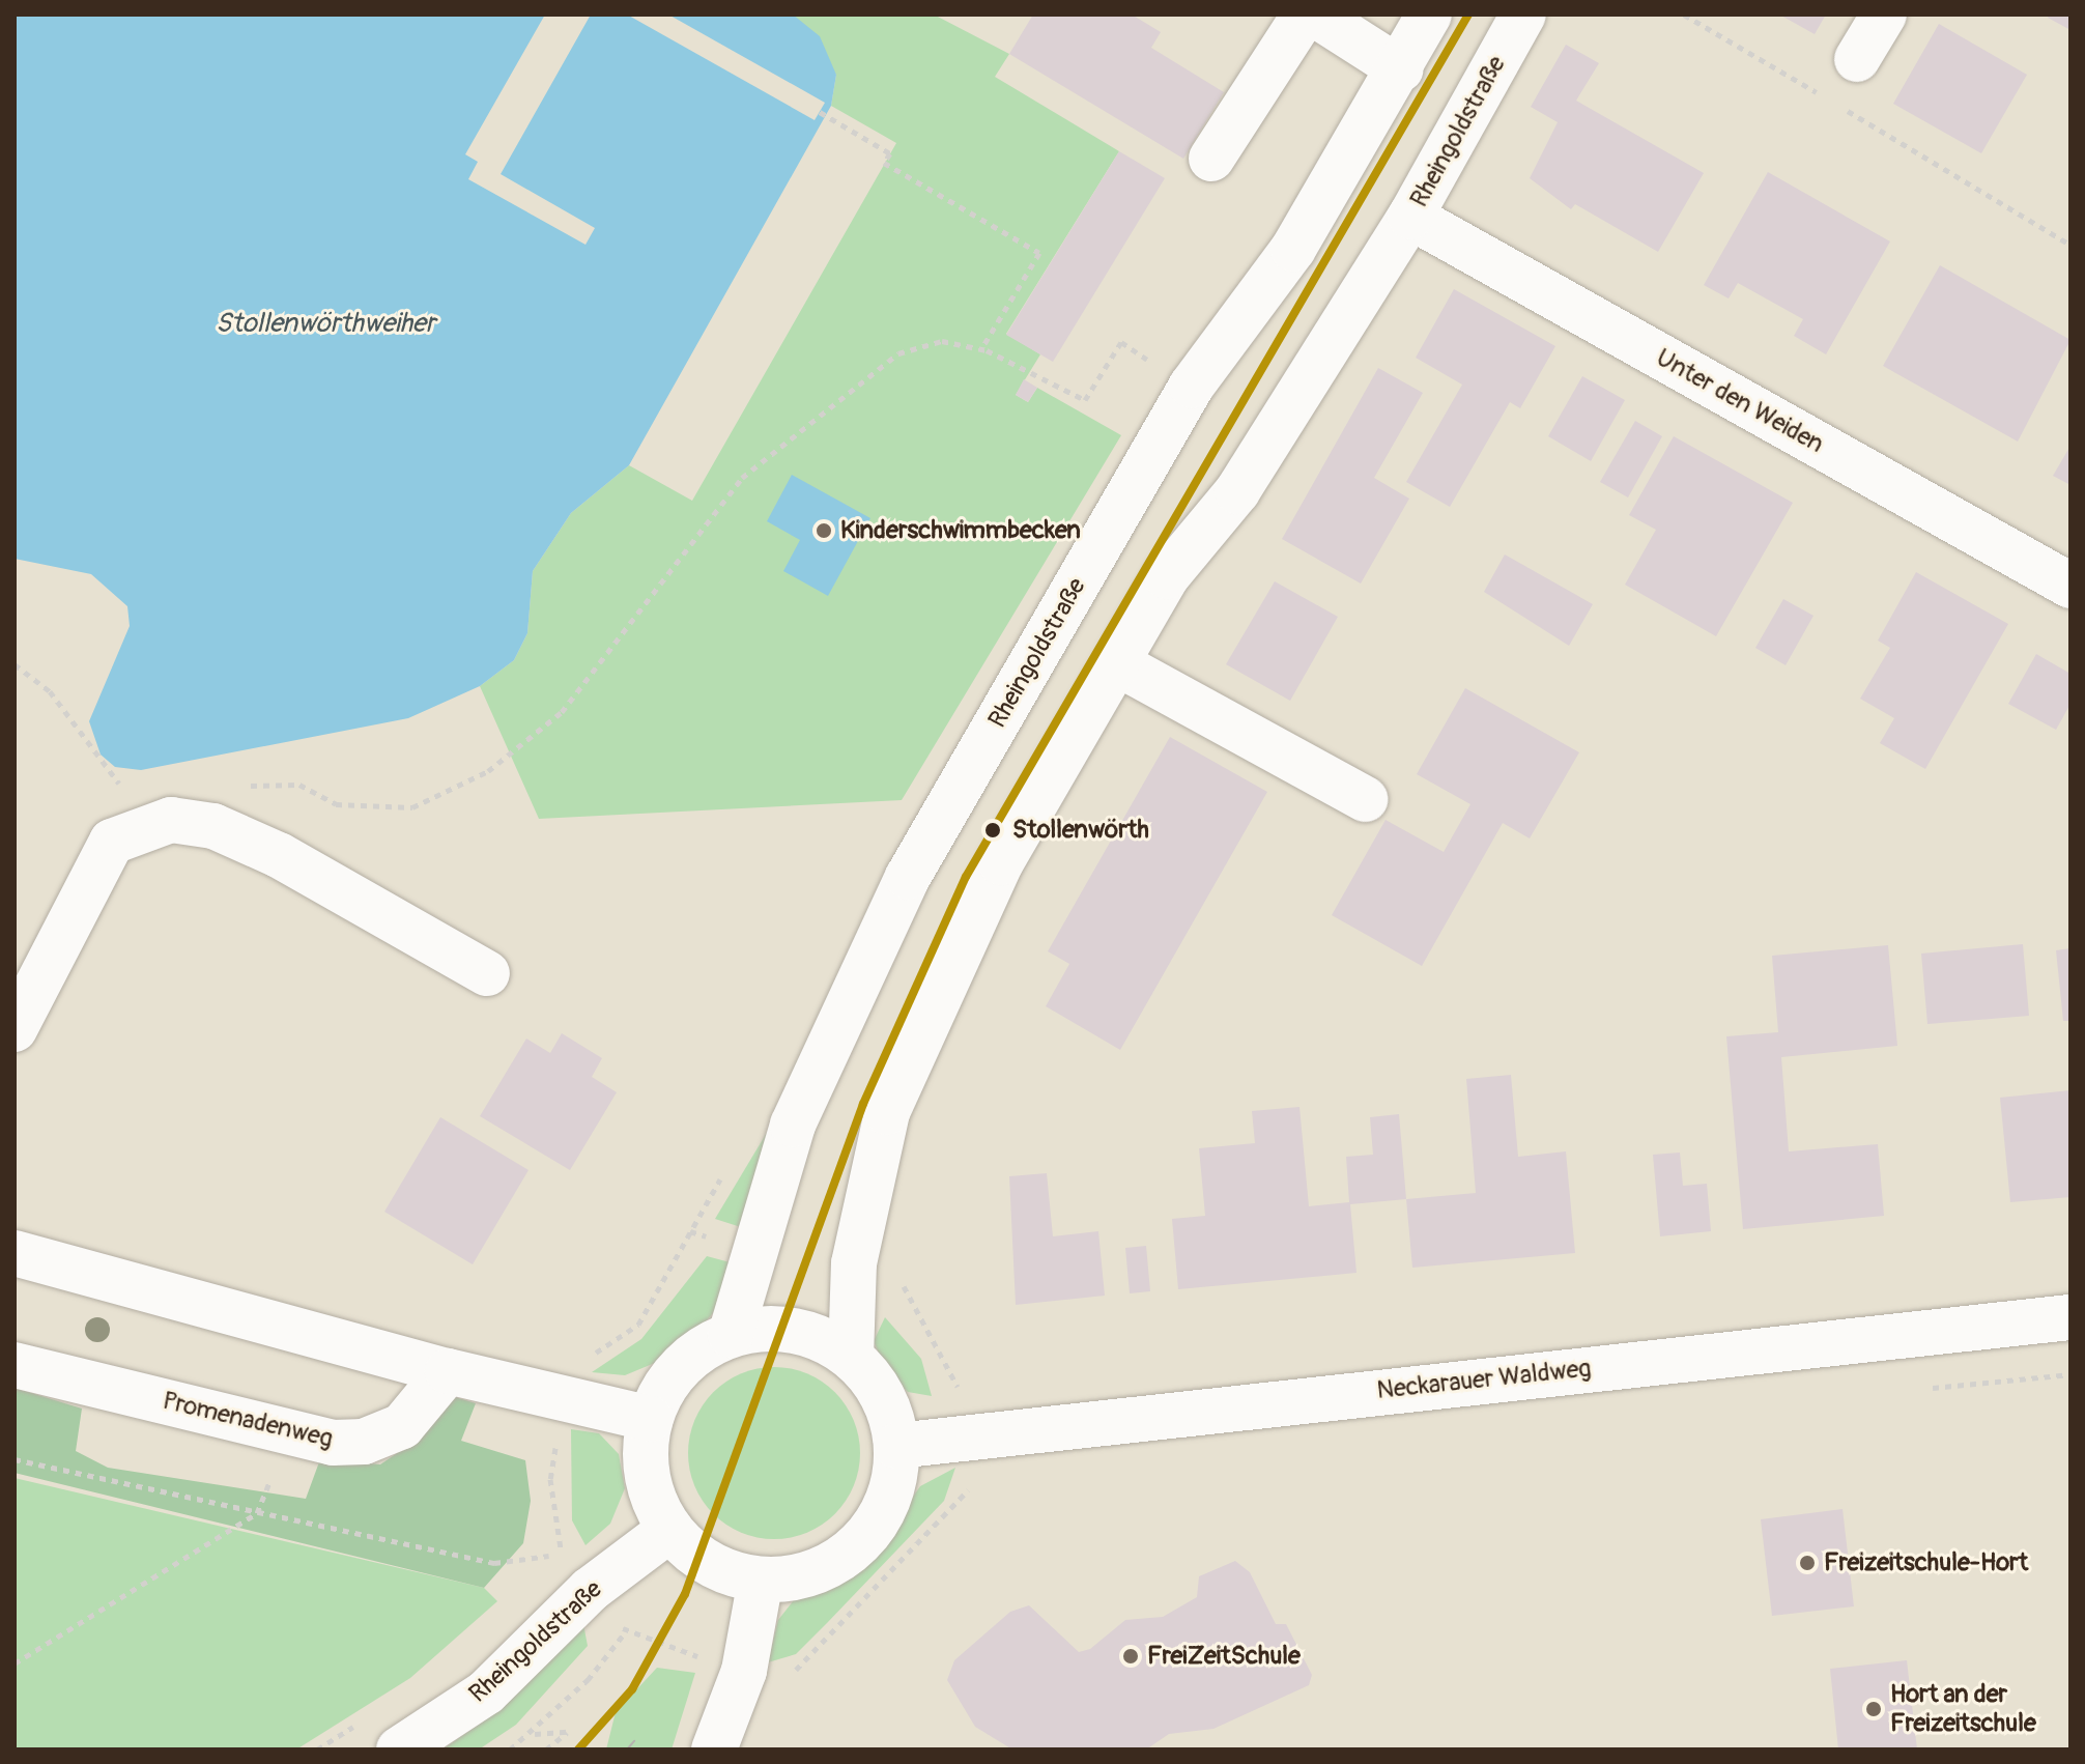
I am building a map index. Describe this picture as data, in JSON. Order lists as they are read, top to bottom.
{
  "streets": {
    "street": [
      "Rheingoldstraße",
      "Unter den Weiden",
      "Neckarauer Waldweg",
      "Promenadenweg"
    ]
  },
  "crossings": [
    ["Rheingoldstraße", "Unter den Weiden"],
    ["Rheingoldstraße", "Neckarauer Waldweg"]
  ],
  "water": ["Stollenwörthweiher"],
  "places": [
    "Kinderschwimmbecken",
    "Stollenwörth",
    "Freizeitschule-Hort",
    "FreiZeitSchule",
    "Hort an der Freizeitschule"
  ]
}
